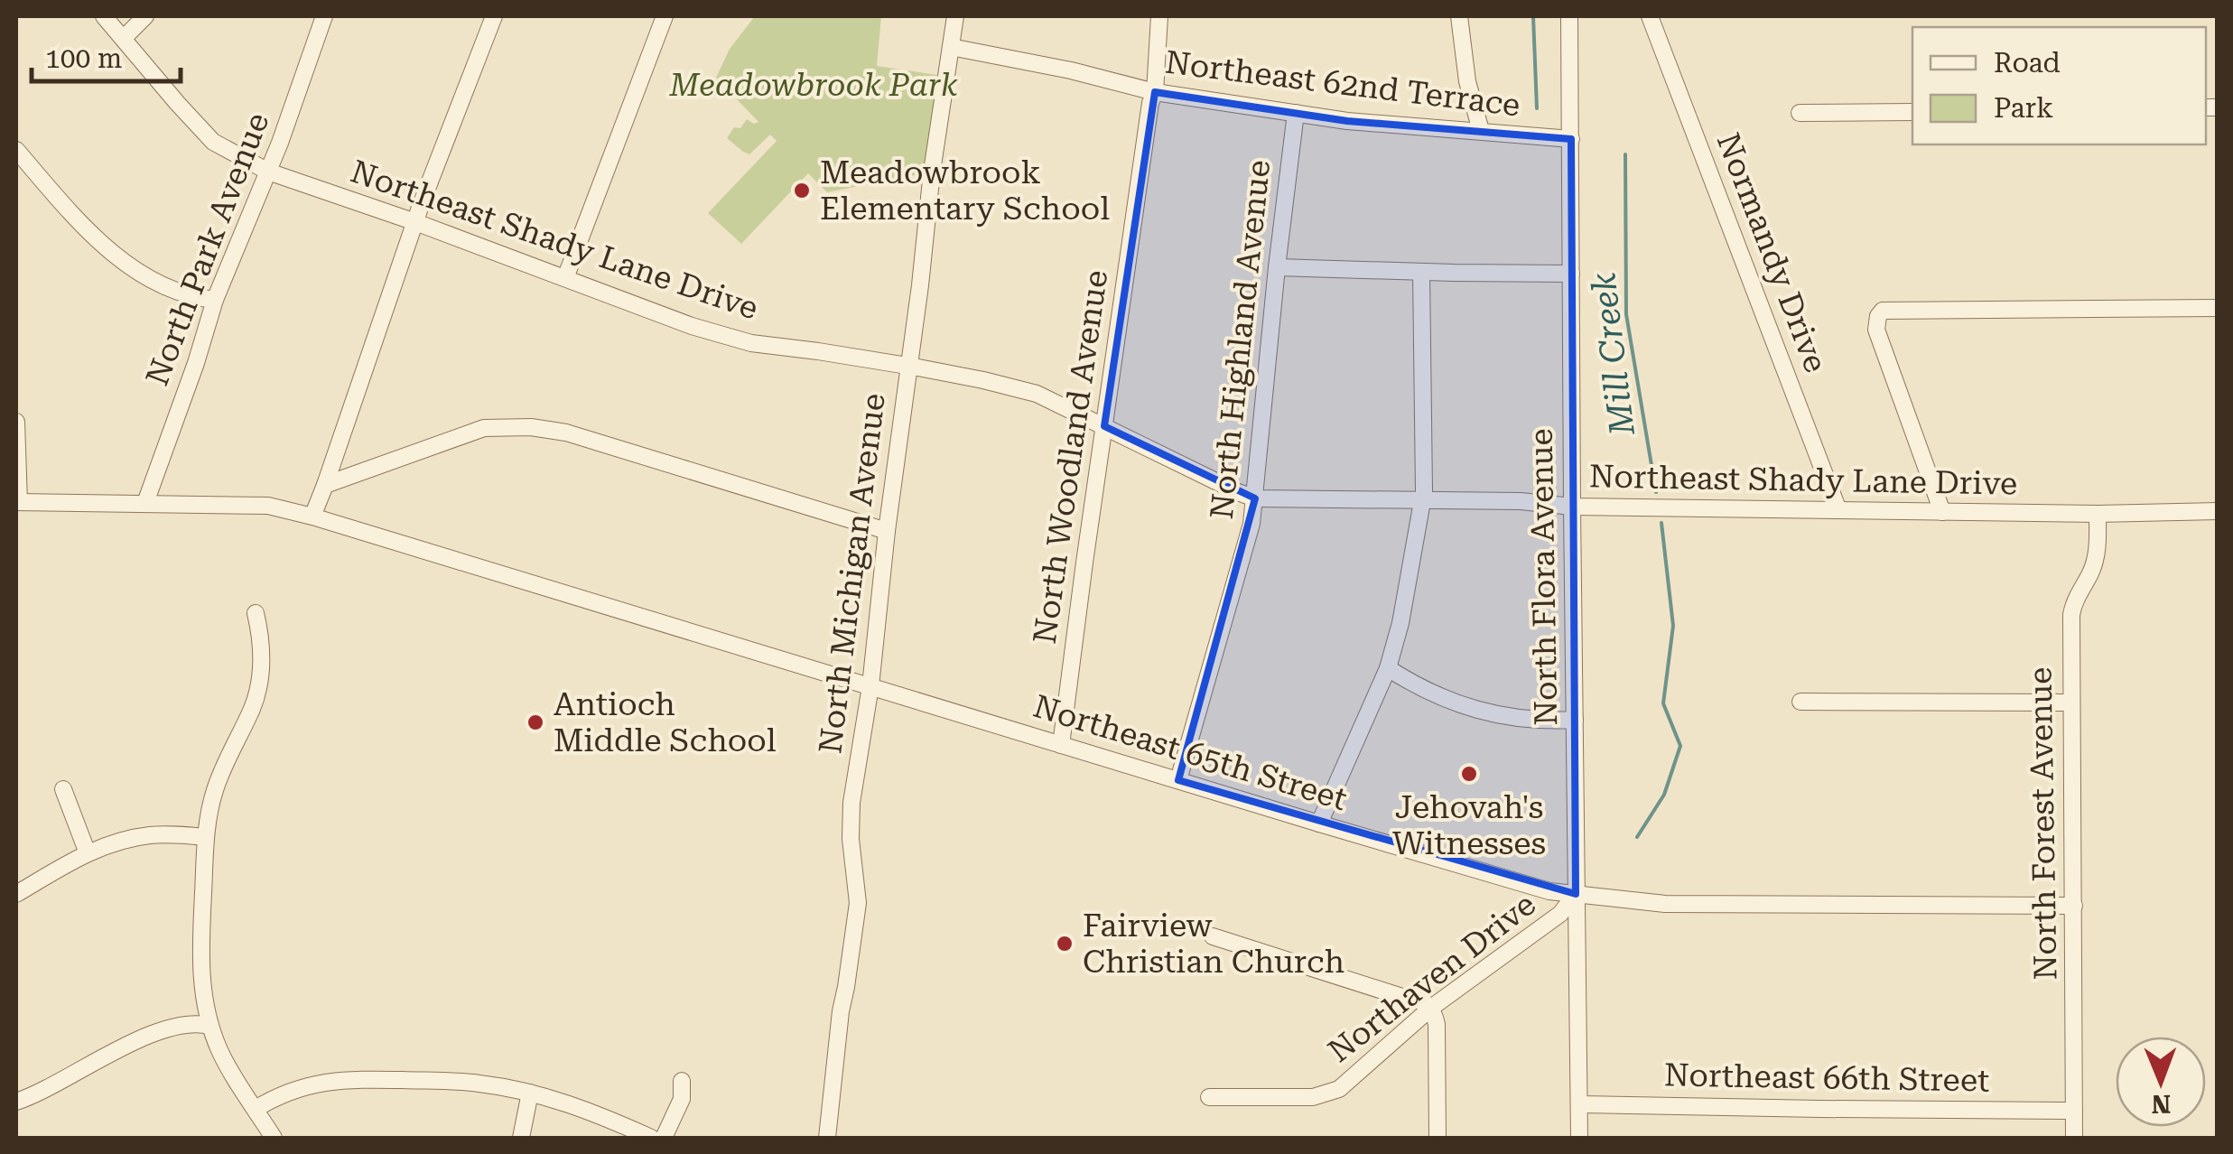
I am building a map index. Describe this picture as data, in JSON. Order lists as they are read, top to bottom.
{
  "streets": {
    "street": [
      "Northeast 62nd Terrace",
      "Northeast Shady Lane Drive",
      "North Park Avenue",
      "Normandy Drive",
      "North Highland Avenue",
      "North Woodland Avenue",
      "North Michigan Avenue",
      "North Flora Avenue",
      "Northeast 65th Street",
      "North Forest Avenue",
      "Northaven Drive",
      "Northeast 66th Street"
    ]
  },
  "crossings": [
    ["Northeast 62nd Terrace", "North Highland Avenue"],
    ["Northeast 62nd Terrace", "North Woodland Avenue"],
    ["Northeast 62nd Terrace", "North Michigan Avenue"],
    ["Northeast 62nd Terrace", "North Flora Avenue"],
    ["Northeast Shady Lane Drive", "North Park Avenue"],
    ["Northeast Shady Lane Drive", "Normandy Drive"],
    ["Northeast Shady Lane Drive", "North Highland Avenue"],
    ["Northeast Shady Lane Drive", "North Woodland Avenue"],
    ["Northeast Shady Lane Drive", "North Michigan Avenue"],
    ["Northeast Shady Lane Drive", "North Flora Avenue"],
    ["Northeast Shady Lane Drive", "North Forest Avenue"],
    ["North Park Avenue", "Northeast 65th Street"],
    ["North Highland Avenue", "Northeast 65th Street"],
    ["North Woodland Avenue", "Northeast 65th Street"],
    ["North Michigan Avenue", "Northeast 65th Street"],
    ["North Flora Avenue", "Northeast 65th Street"],
    ["North Flora Avenue", "Northaven Drive"],
    ["North Flora Avenue", "Northeast 66th Street"],
    ["Northeast 65th Street", "North Forest Avenue"],
    ["Northeast 65th Street", "Northaven Drive"],
    ["North Forest Avenue", "Northeast 66th Street"]
  ],
  "water": ["Mill Creek"],
  "parks": ["Meadowbrook Park"],
  "places": [
    "Meadowbrook Elementary School",
    "Antioch Middle School",
    "Jehovah's Witnesses",
    "Fairview Christian Church"
  ],
  "legend": ["Road", "Park"],
  "scale_bar": "100 m",
  "north": "bottom"
}
